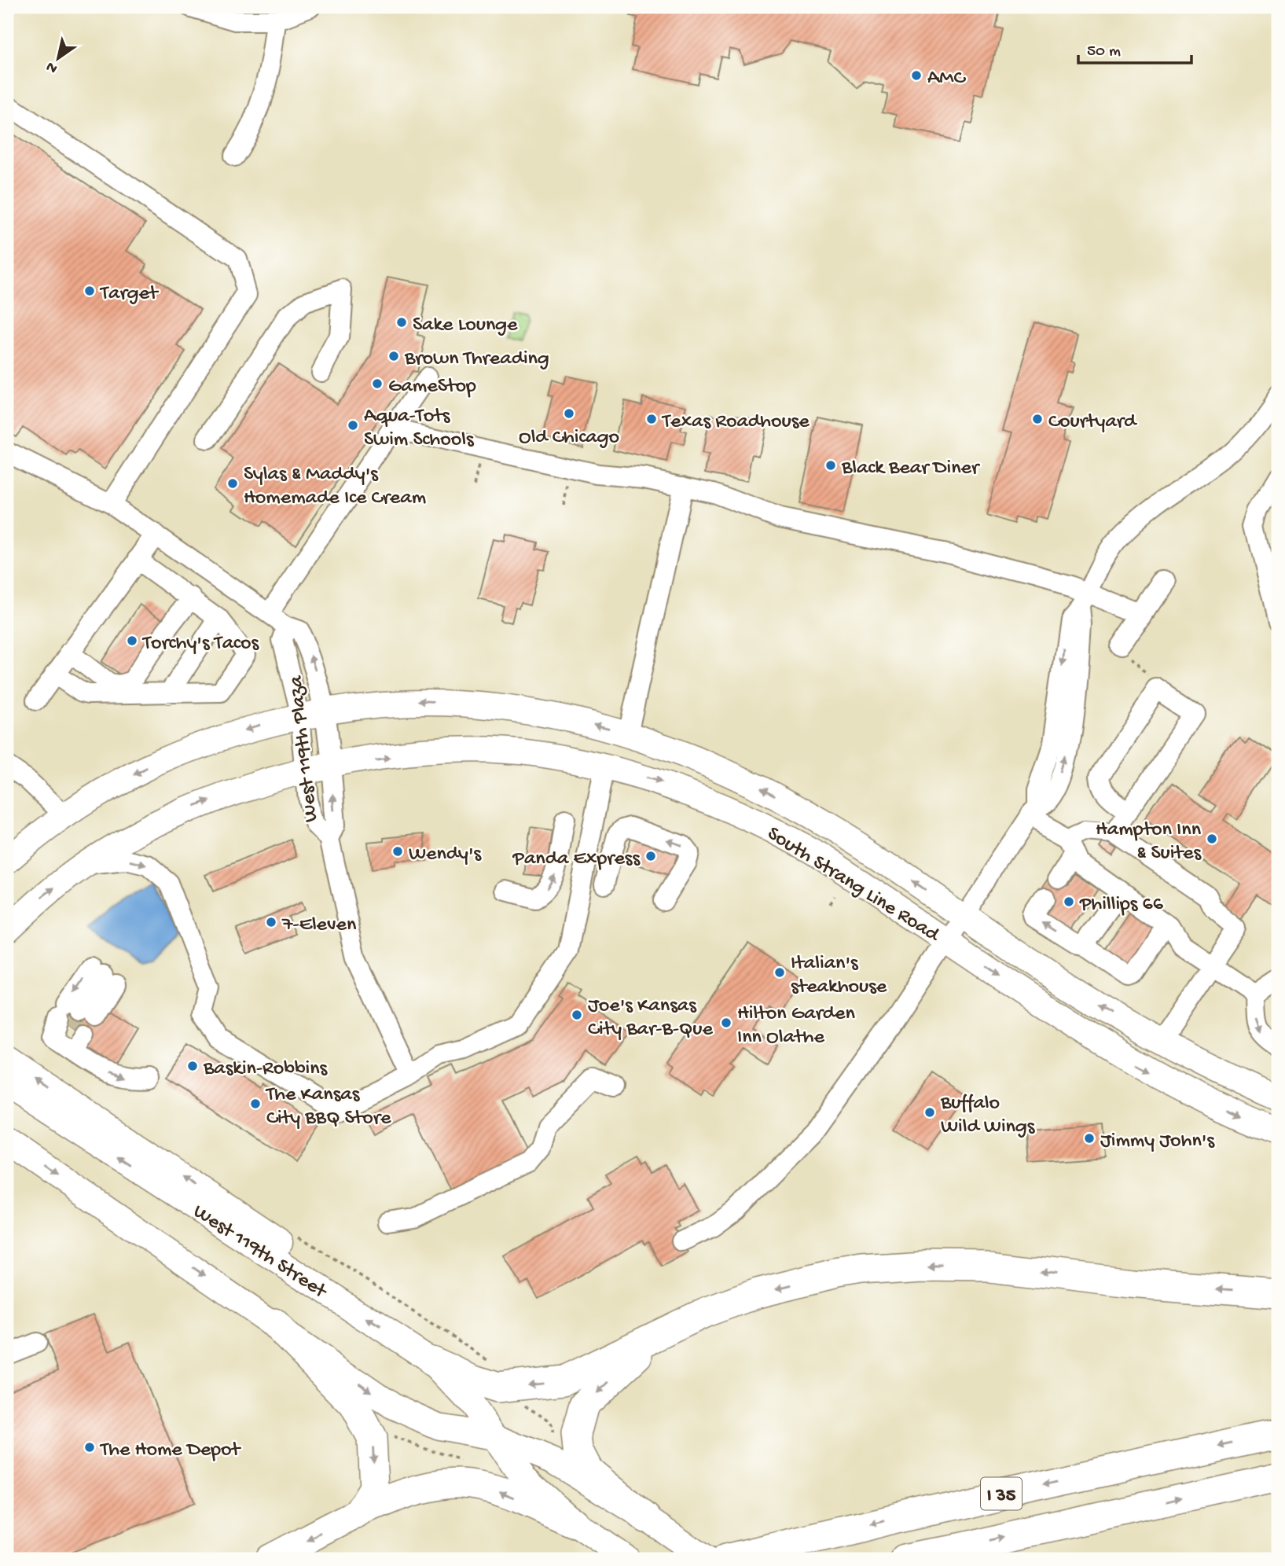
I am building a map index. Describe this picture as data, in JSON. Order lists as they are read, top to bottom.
{
  "streets": {
    "highway": ["I 35"],
    "main road": ["South Strang Line Road", "West 119th Street"],
    "street": ["West 119th Plaza"]
  },
  "crossings": [
    ["West 119th Plaza", "South Strang Line Road"]
  ],
  "places": [
    "AMC",
    "Target",
    "Sake Lounge",
    "Brown Threading",
    "GameStop",
    "Old Chicago",
    "Texas Roadhouse",
    "Courtyard",
    "Aqua-Tots Swim Schools",
    "Black Bear Diner",
    "Sylas & Maddy's Homemade Ice Cream",
    "Torchy's Tacos",
    "Hampton Inn & Suites",
    "Wendy's",
    "Panda Express",
    "Phillips 66",
    "7-Eleven",
    "Italian's steakhouse",
    "Joe's Kansas City Bar-B-Que",
    "Hilton Garden Inn Olathe",
    "Baskin-Robbins",
    "The Kansas City BBQ Store",
    "Buffalo Wild Wings",
    "Jimmy John's",
    "The Home Depot"
  ],
  "scale_bar": "50 m",
  "north": "bottom left"
}
